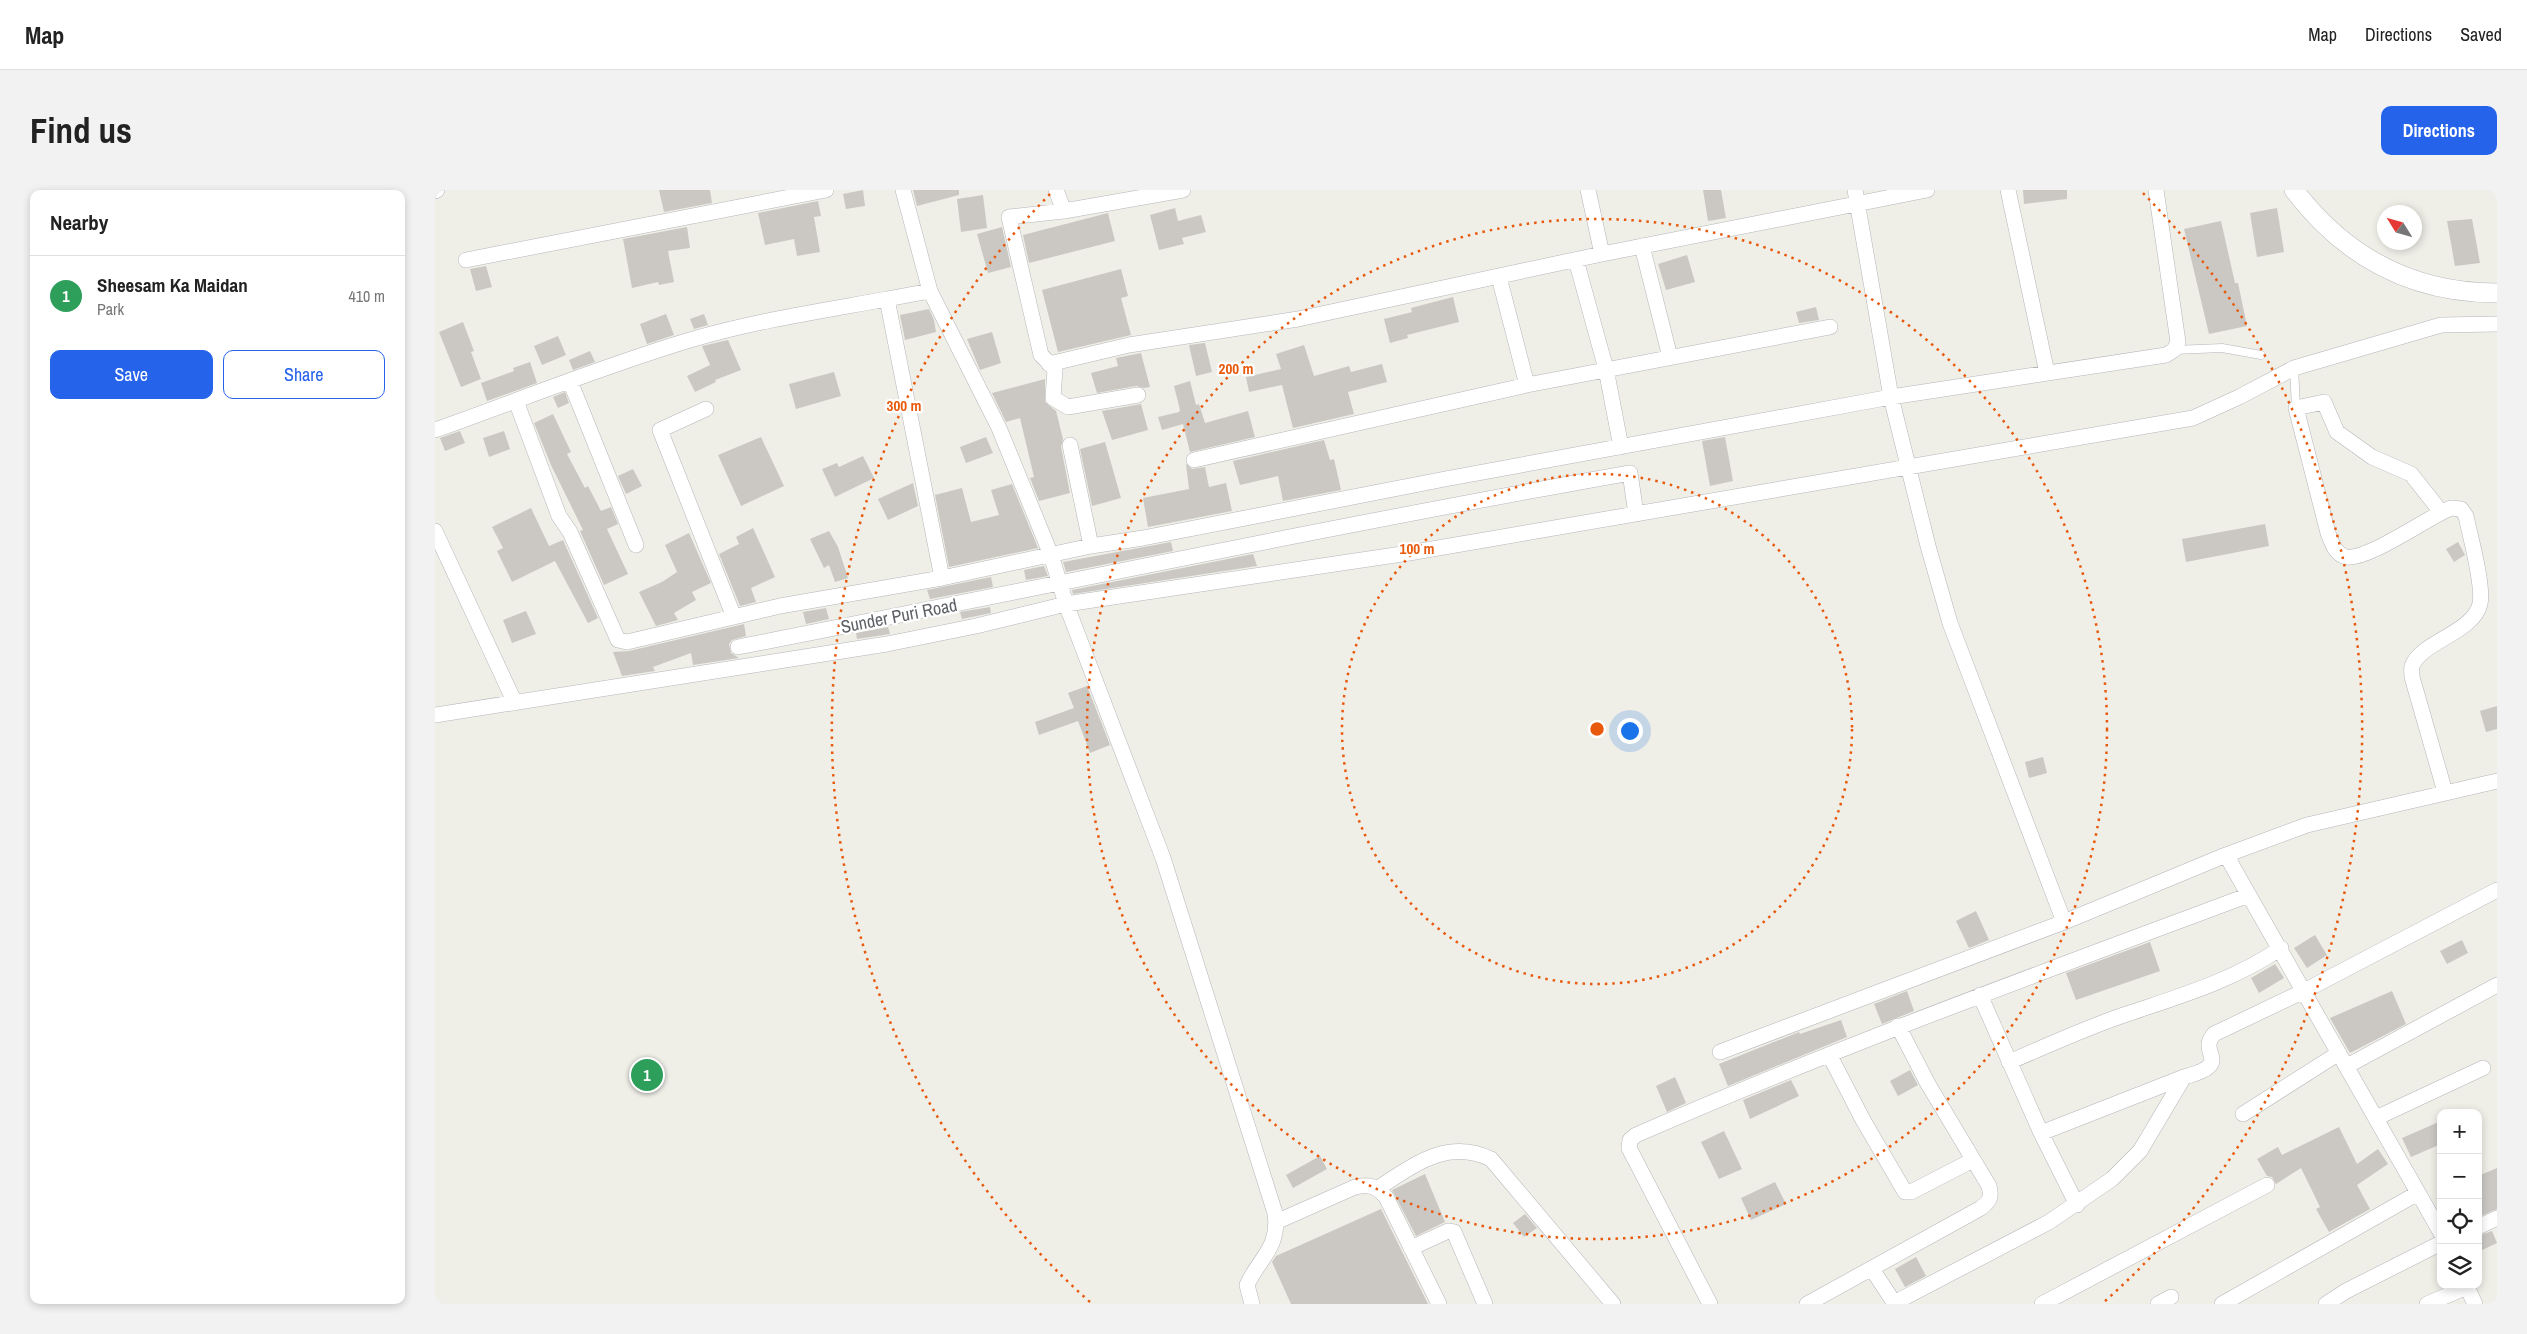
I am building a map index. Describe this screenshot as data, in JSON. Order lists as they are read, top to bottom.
{
  "streets": {
    "street": ["Sunder Puri Road"]
  },
  "north": "top left",
  "page": {
    "header": "Map",
    "nav": ["Map", "Directions", "Saved"],
    "buttons": [
      "Directions",
      ["Save", "Share"]
    ],
    "title": "Find us",
    "heading": "Nearby",
    "list": [
      {
        "mark": "1",
        "name": "Sheesam Ka Maidan",
        "note": "Park",
        "value": "410 m"
      }
    ],
    "pins": "1",
    "map_buttons": ["+", "−"]
  },
  "rings": ["200 m", "300 m", "100 m"]
}
